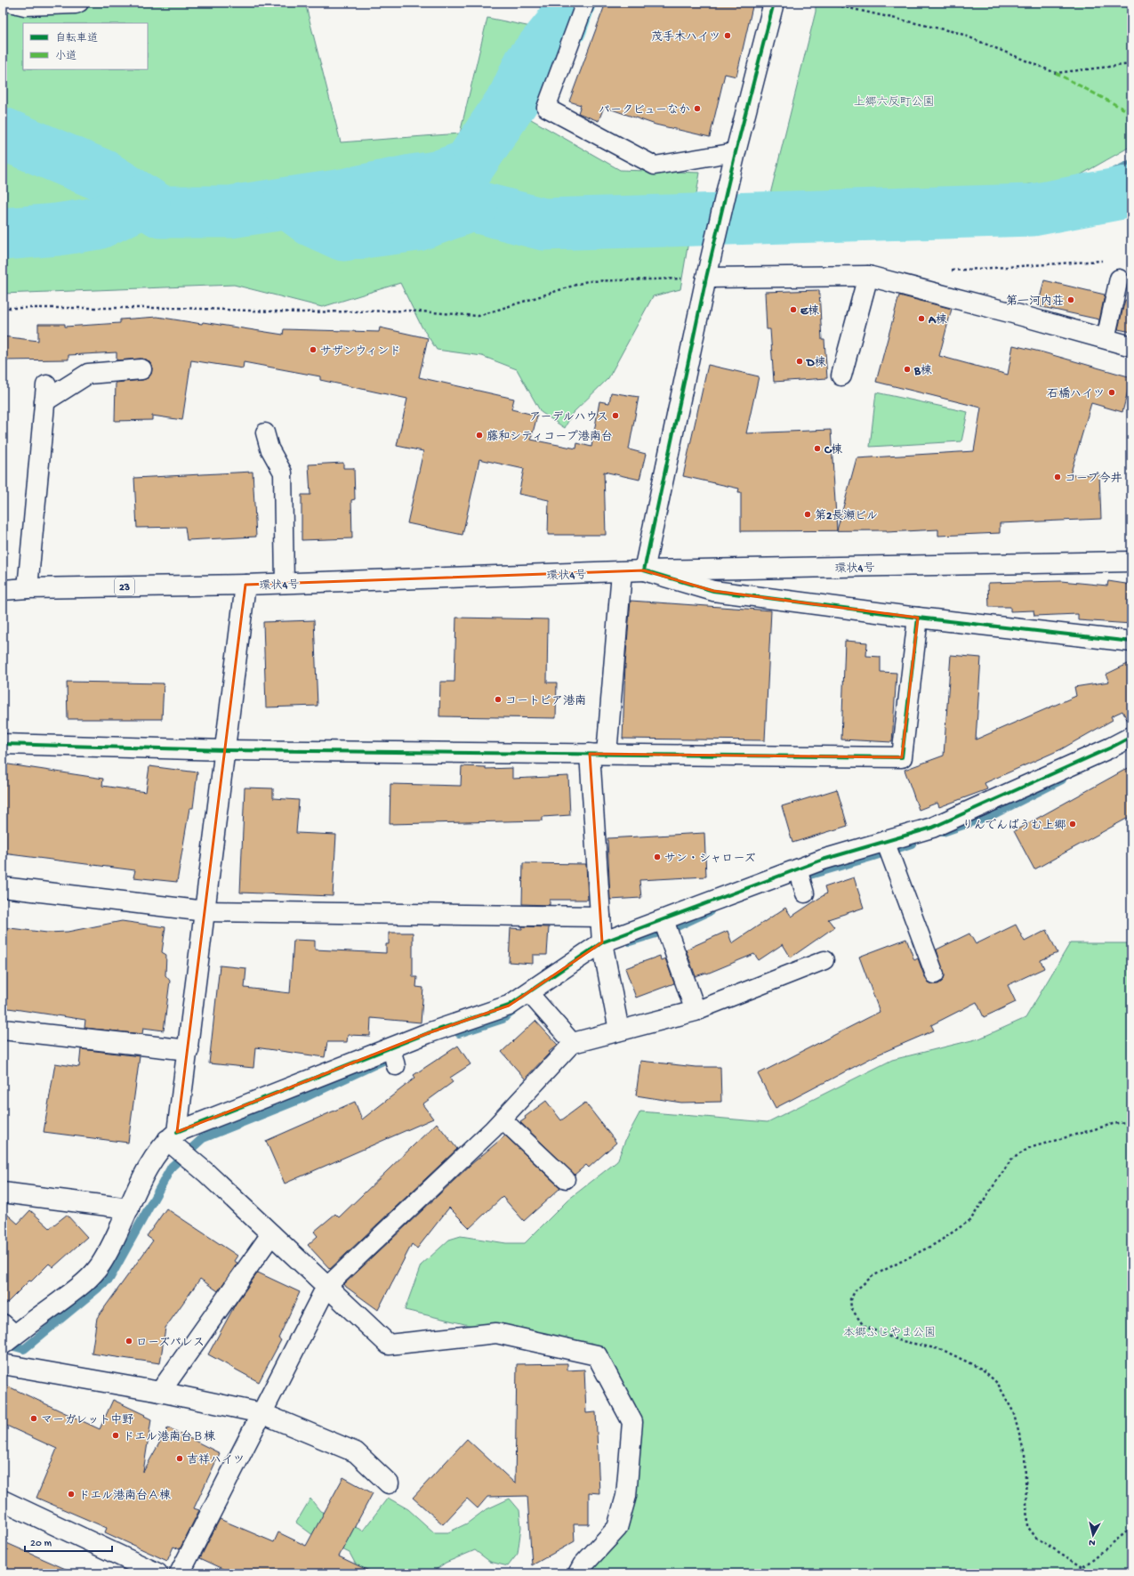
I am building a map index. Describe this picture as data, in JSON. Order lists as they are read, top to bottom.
{
  "streets": {
    "street": ["環状4号", "23"]
  },
  "parks": ["上郷六反町公園", "本郷ふじやま公園"],
  "places": [
    "茂手木ハイツ",
    "パークビューなか",
    "第一河内荘",
    "E棟",
    "A棟",
    "サザンウィンド",
    "D棟",
    "B棟",
    "石橋ハイツ",
    "アーデルハウス",
    "藤和シティコープ港南台",
    "C棟",
    "コープ今井",
    "第2長瀬ビル",
    "コートピア港南",
    "りんでんばうむ上郷",
    "サン・シャローズ",
    "ローズパレス",
    "マーガレット中野",
    "ドエル港南台Ｂ棟",
    "吉祥ハイツ",
    "ドエル港南台Ａ棟"
  ],
  "legend": ["自転車道", "小道"],
  "scale_bar": "20 m",
  "north": "bottom"
}
